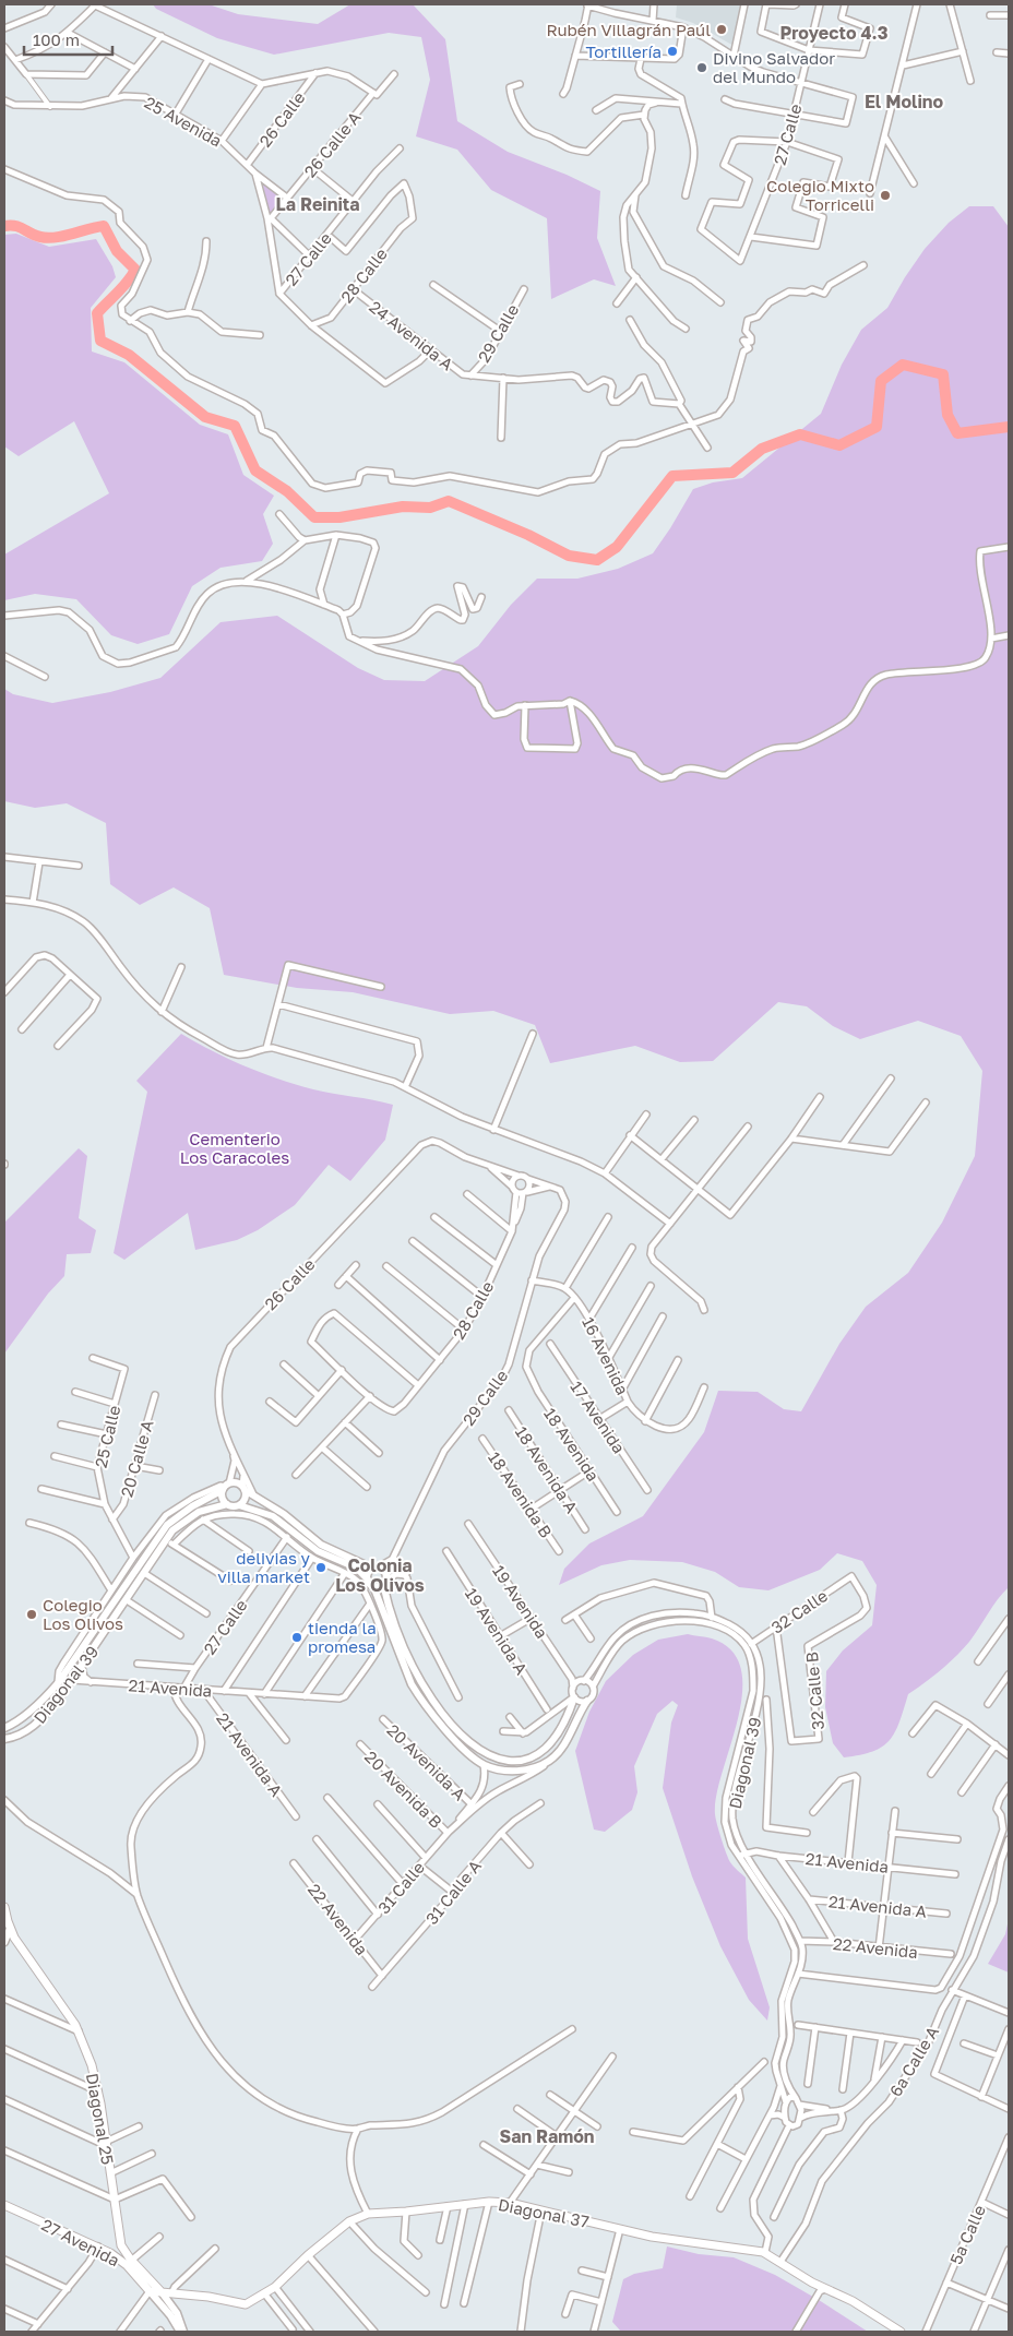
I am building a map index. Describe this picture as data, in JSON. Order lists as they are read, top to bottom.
{
  "streets": {
    "main road": ["Diagonal 25", "Diagonal 37", "27 Avenida"],
    "street": [
      "26 Calle",
      "25 Avenida",
      "27 Calle",
      "26 Calle A",
      "28 Calle",
      "29 Calle",
      "24 Avenida A",
      "16 Avenida",
      "17 Avenida",
      "25 Calle",
      "18 Avenida",
      "20 Calle A",
      "18 Avenida A",
      "18 Avenida B",
      "19 Avenida",
      "32 Calle",
      "19 Avenida A",
      "Diagonal 39",
      "21 Avenida",
      "32 Calle B",
      "21 Avenida A",
      "20 Avenida A",
      "20 Avenida B",
      "31 Calle",
      "31 Calle A",
      "22 Avenida",
      "6a Calle A",
      "5a Calle"
    ]
  },
  "crossings": [
    ["26 Calle", "25 Avenida"],
    ["26 Calle", "Diagonal 39"],
    ["25 Avenida", "27 Calle"],
    ["25 Avenida", "26 Calle A"],
    ["27 Calle", "28 Calle"],
    ["27 Calle", "21 Avenida"],
    ["28 Calle", "24 Avenida A"],
    ["29 Calle", "24 Avenida A"],
    ["16 Avenida", "18 Avenida"],
    ["25 Calle", "20 Calle A"],
    ["32 Calle", "Diagonal 39"],
    ["32 Calle", "32 Calle B"],
    ["Diagonal 39", "21 Avenida"],
    ["Diagonal 39", "22 Avenida"],
    ["21 Avenida", "21 Avenida A"],
    ["20 Avenida A", "31 Calle"],
    ["20 Avenida B", "31 Calle"],
    ["31 Calle", "22 Avenida"],
    ["31 Calle A", "22 Avenida"],
    ["6a Calle A", "Diagonal 37"],
    ["Diagonal 25", "Diagonal 37"],
    ["Diagonal 25", "27 Avenida"],
    ["Diagonal 37", "27 Avenida"]
  ],
  "districts": [
    "Proyecto 4.3",
    "El Molino",
    "La Reinita",
    "Colonia Los Olivos",
    "San Ramón"
  ],
  "parks": ["Cementerio Los Caracoles"],
  "places": [
    "Rubén Villagrán Paúl",
    "Tortillería",
    "Divino Salvador del Mundo",
    "Colegio Mixto Torricelli",
    "delivias y villa market",
    "Colegio Los Olivos",
    "tienda la promesa"
  ],
  "scale_bar": "100 m"
}
